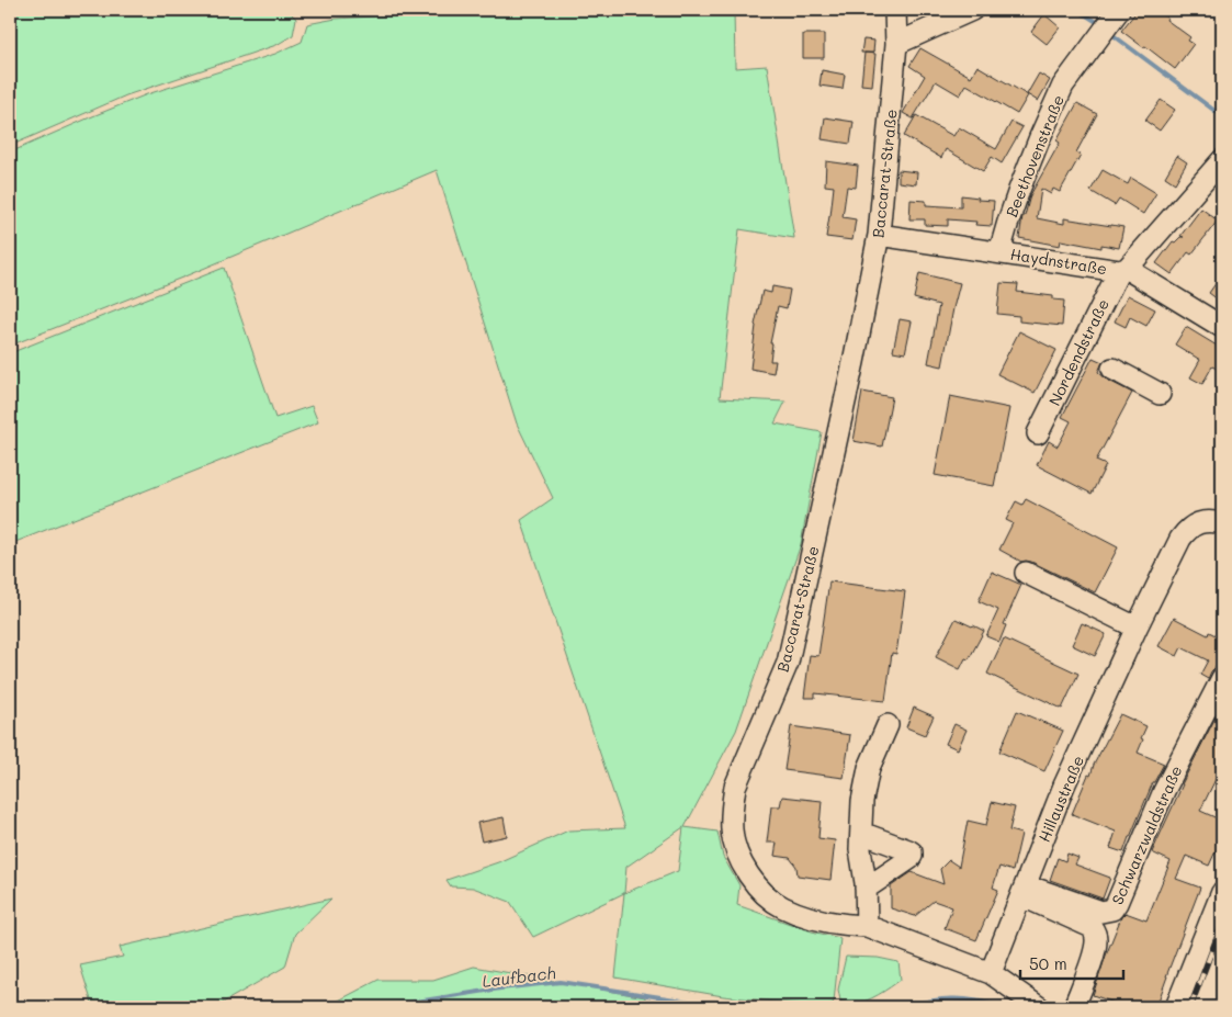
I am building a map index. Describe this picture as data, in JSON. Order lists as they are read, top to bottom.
{
  "streets": {
    "street": [
      "Beethovenstraße",
      "Baccarat-Straße",
      "Haydnstraße",
      "Nordendstraße",
      "Hillaustraße",
      "Schwarzwaldstraße"
    ]
  },
  "crossings": [
    ["Beethovenstraße", "Haydnstraße"],
    ["Baccarat-Straße", "Haydnstraße"],
    ["Baccarat-Straße", "Hillaustraße"],
    ["Haydnstraße", "Nordendstraße"],
    ["Hillaustraße", "Schwarzwaldstraße"]
  ],
  "water": ["Laufbach"],
  "scale_bar": "50 m"
}
